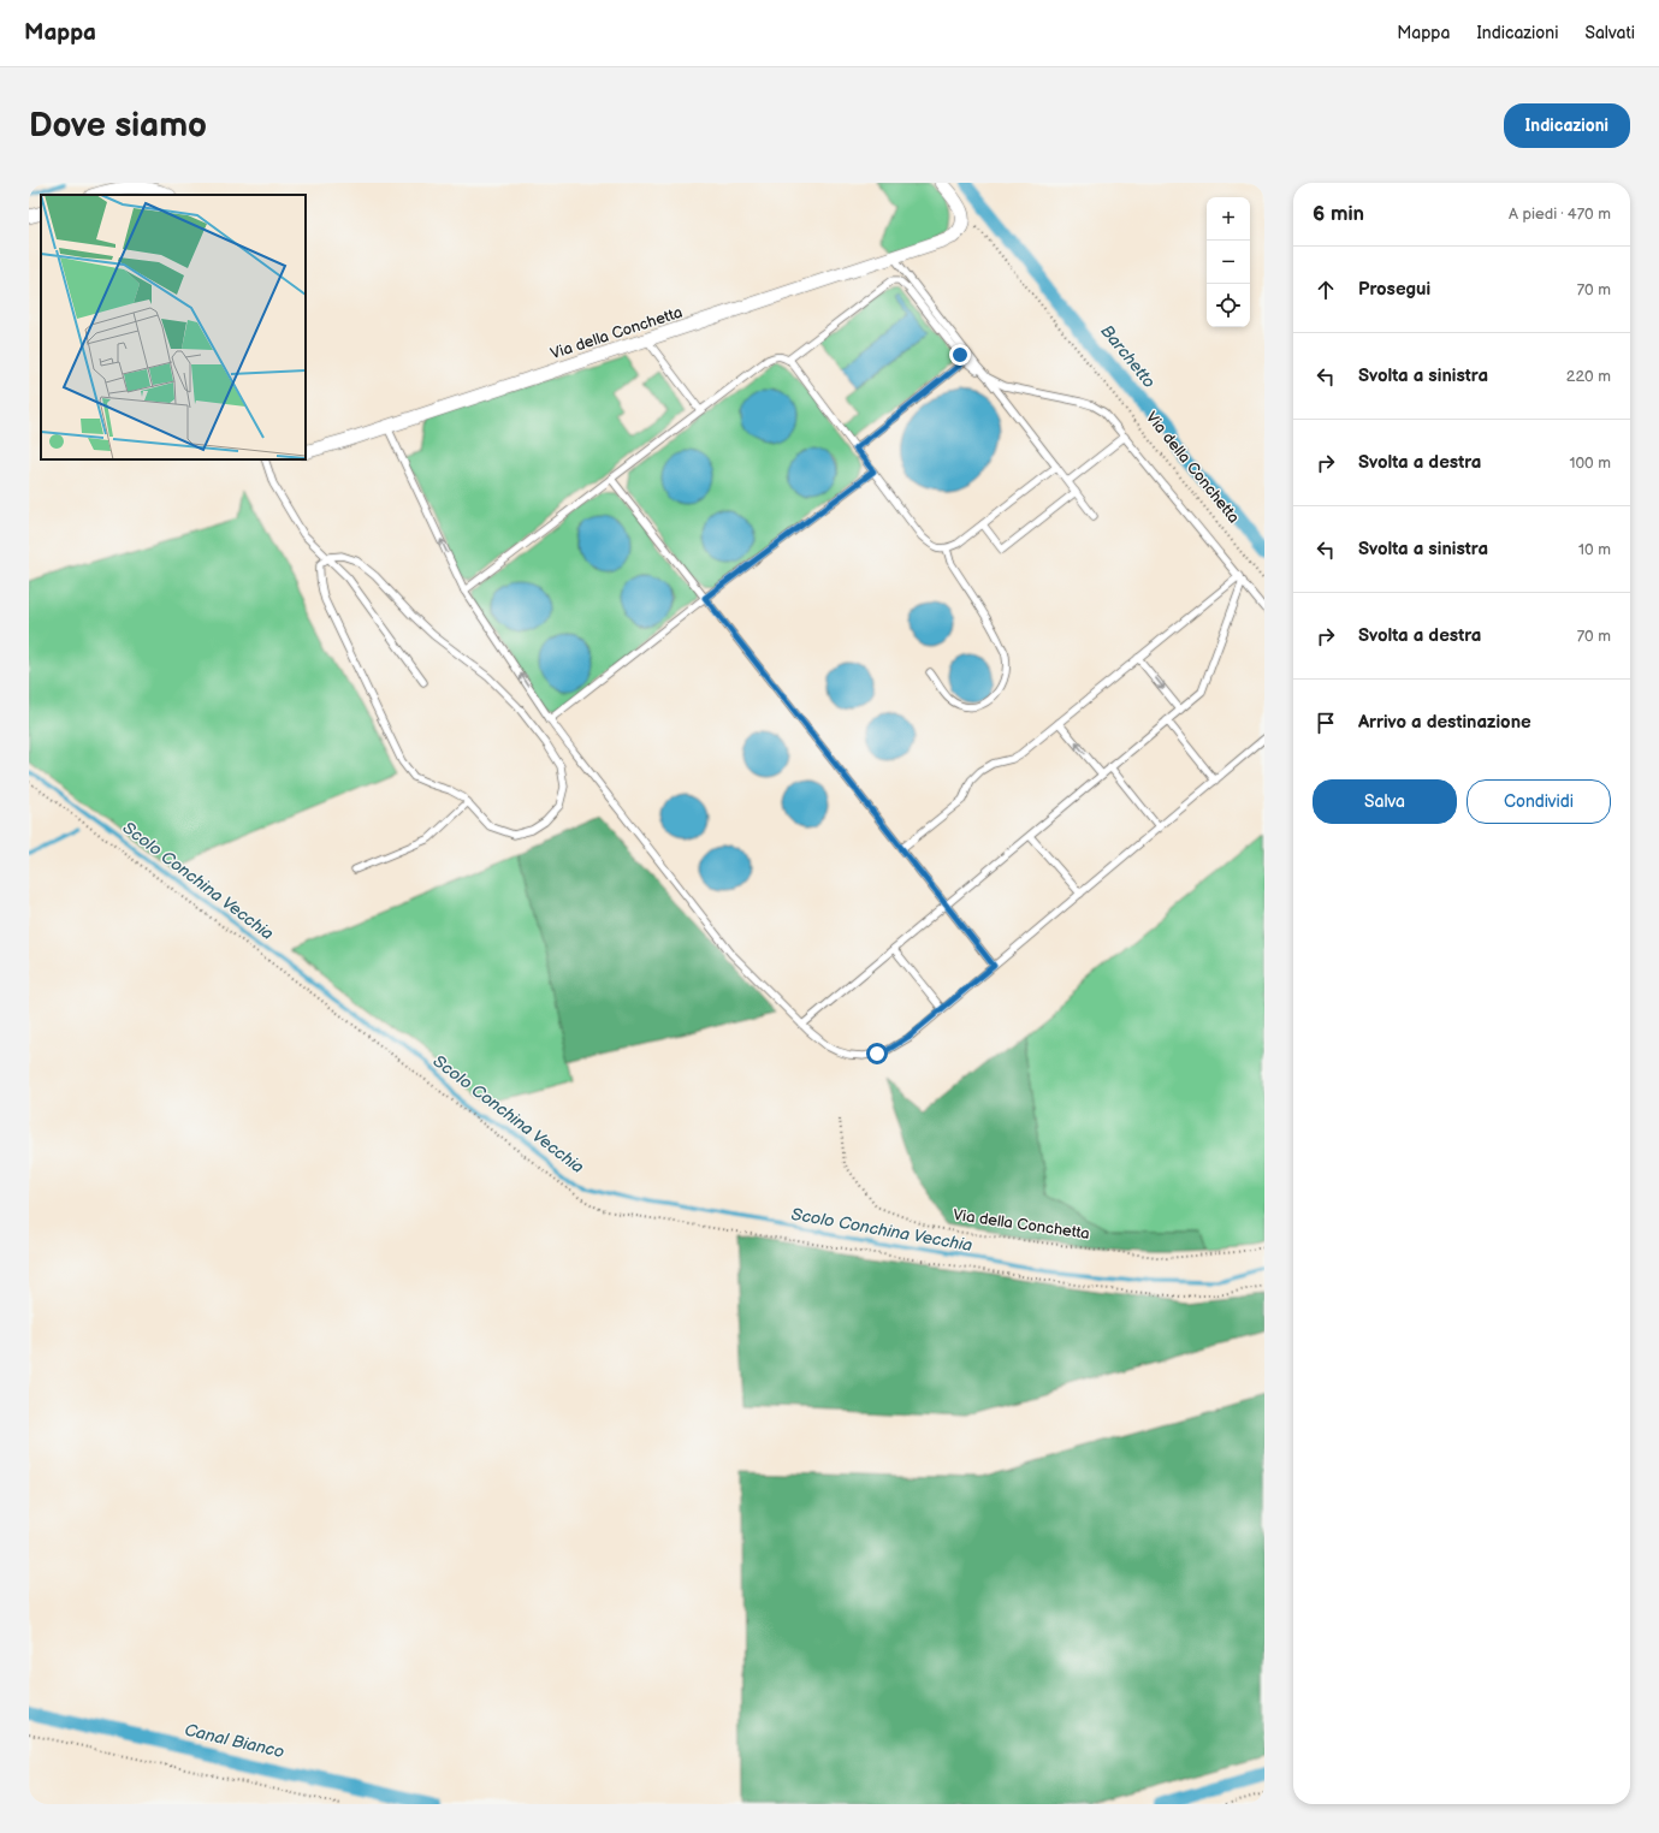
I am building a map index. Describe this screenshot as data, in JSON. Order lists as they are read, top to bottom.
{
  "streets": {
    "street": ["Via della Conchetta"]
  },
  "water": ["Barchetto", "Scolo Conchina Vecchia", "Canal Bianco"],
  "page": {
    "header": "Mappa",
    "nav": ["Mappa", "Indicazioni", "Salvati"],
    "buttons": [
      "Indicazioni",
      ["Salva", "Condividi"]
    ],
    "title": "Dove siamo",
    "heading": ["6 min", "A piedi · 470 m"],
    "map_buttons": ["+", "−"],
    "list": [
      ["Prosegui", "70 m"],
      ["Svolta a sinistra", "220 m"],
      ["Svolta a destra", "100 m"],
      ["Svolta a sinistra", "10 m"],
      ["Svolta a destra", "70 m"],
      "Arrivo a destinazione"
    ]
  }
}
